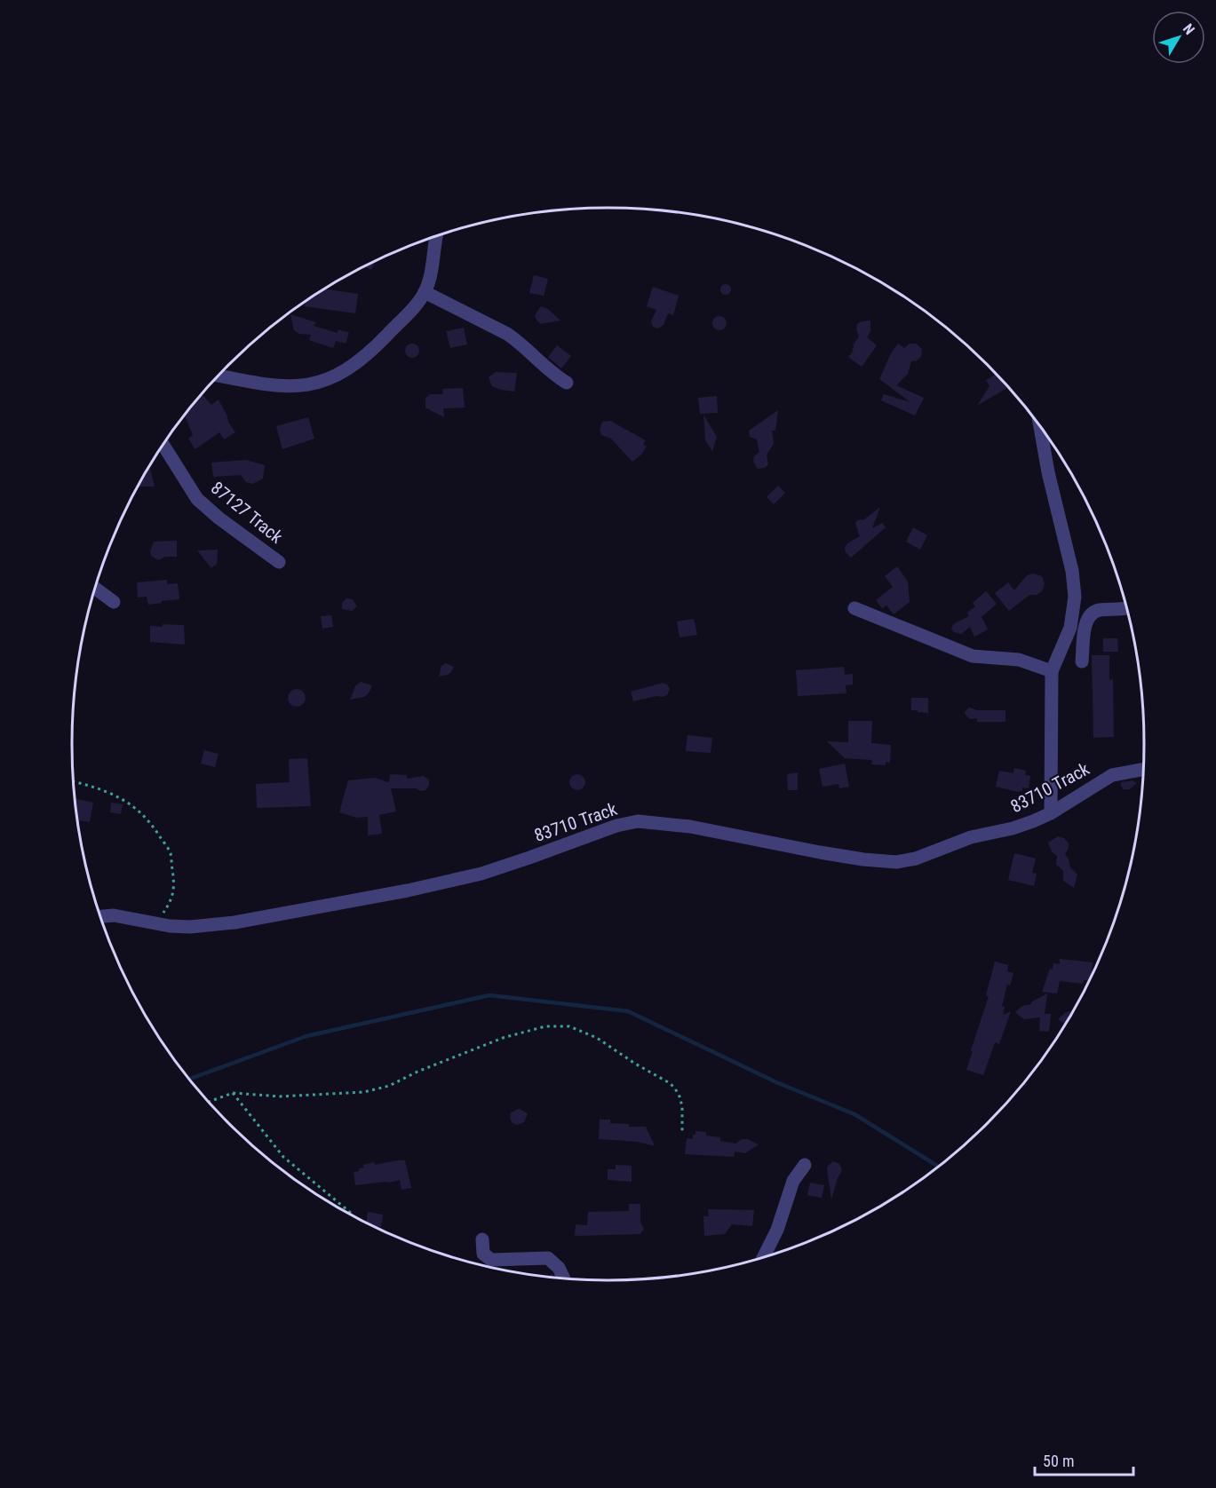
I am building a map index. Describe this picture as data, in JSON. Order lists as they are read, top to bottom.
{
  "streets": {
    "street": ["87127 Track", "83710 Track"]
  },
  "scale_bar": "50 m",
  "north": "top right"
}
